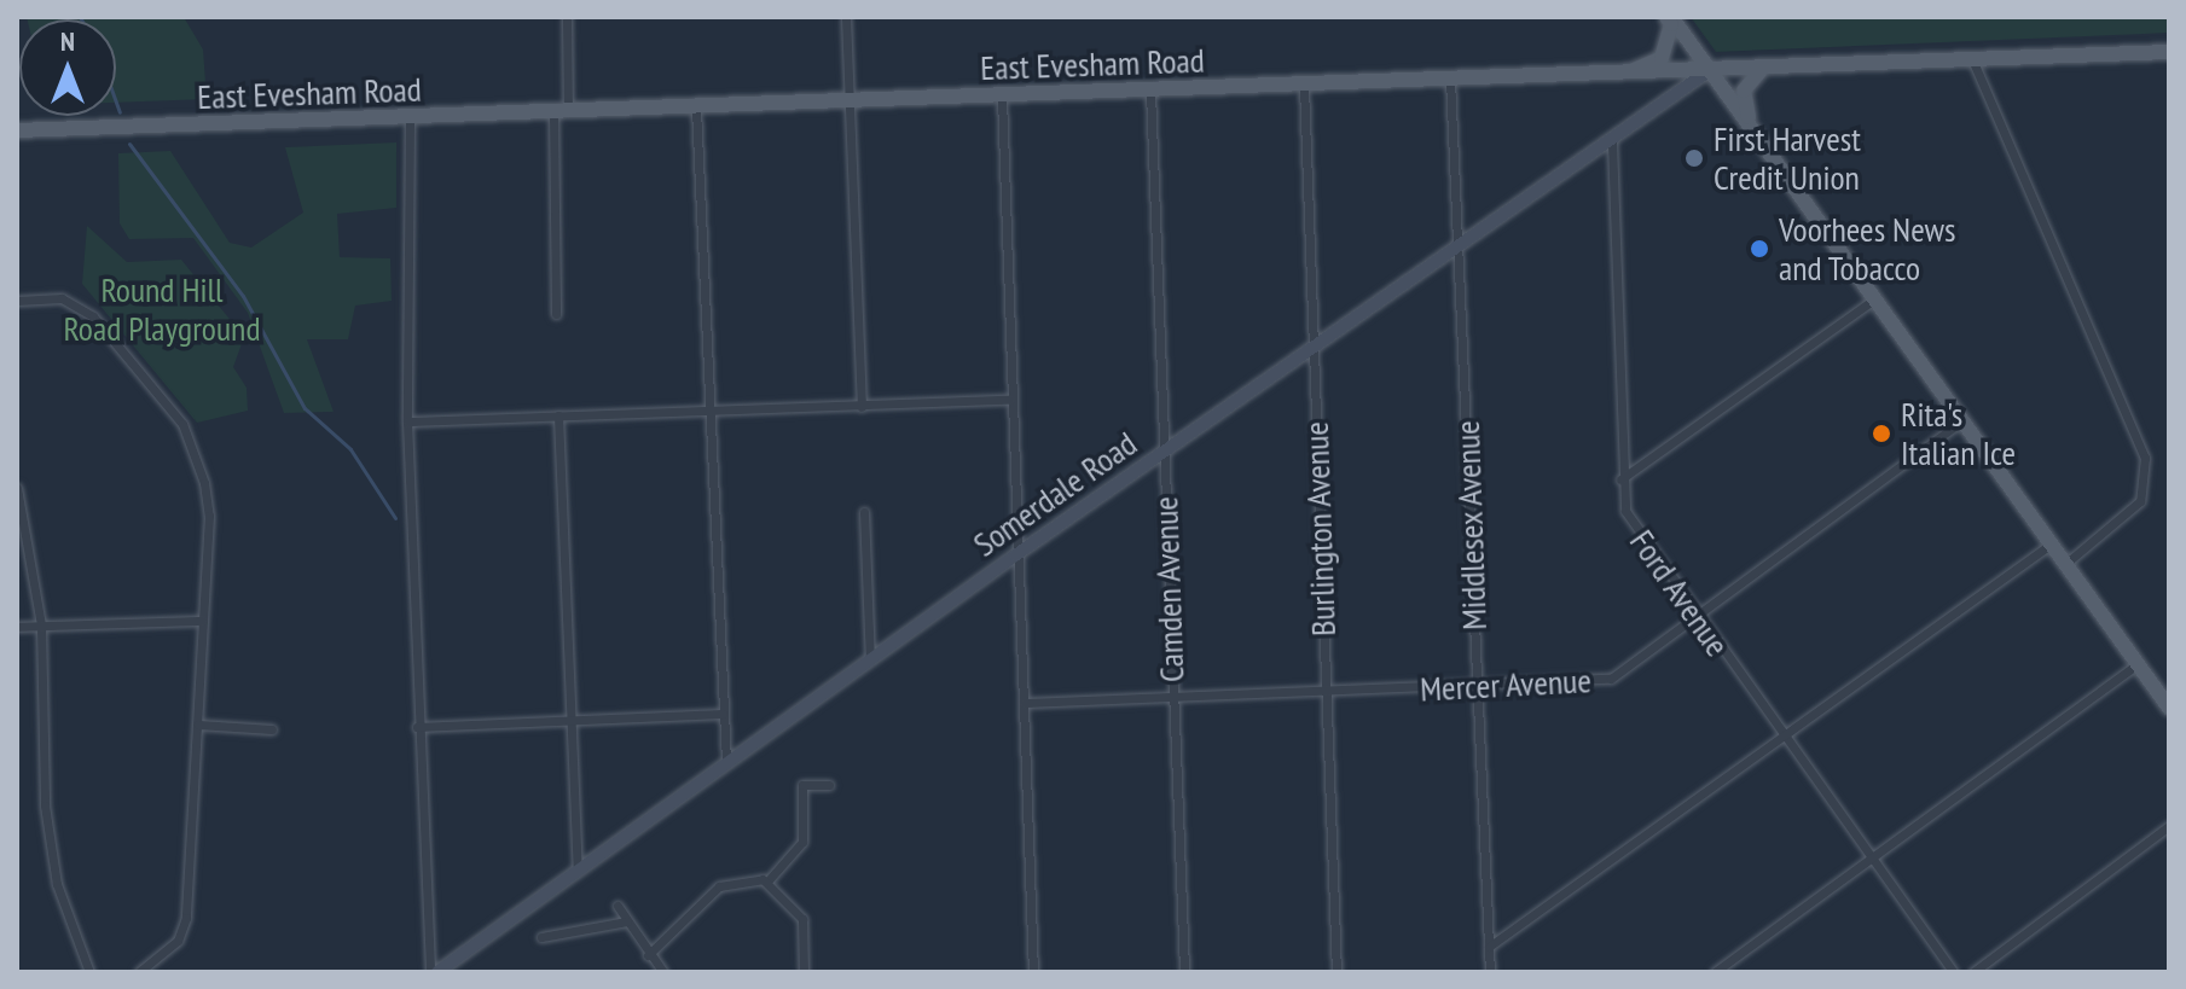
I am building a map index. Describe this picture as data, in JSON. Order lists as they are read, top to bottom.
{
  "streets": {
    "main road": ["East Evesham Road", "Somerdale Road"],
    "street": [
      "Middlesex Avenue",
      "Burlington Avenue",
      "Camden Avenue",
      "Ford Avenue",
      "Mercer Avenue"
    ]
  },
  "crossings": [
    ["East Evesham Road", "Somerdale Road"],
    ["East Evesham Road", "Middlesex Avenue"],
    ["East Evesham Road", "Burlington Avenue"],
    ["East Evesham Road", "Camden Avenue"],
    ["Somerdale Road", "Middlesex Avenue"],
    ["Somerdale Road", "Burlington Avenue"],
    ["Somerdale Road", "Camden Avenue"],
    ["Somerdale Road", "Ford Avenue"],
    ["Middlesex Avenue", "Mercer Avenue"],
    ["Burlington Avenue", "Mercer Avenue"],
    ["Camden Avenue", "Mercer Avenue"],
    ["Ford Avenue", "Mercer Avenue"]
  ],
  "parks": ["Round Hill Road Playground"],
  "places": ["First Harvest Credit Union", "Voorhees News and Tobacco", "Rita's Italian Ice"],
  "north": "top"
}
